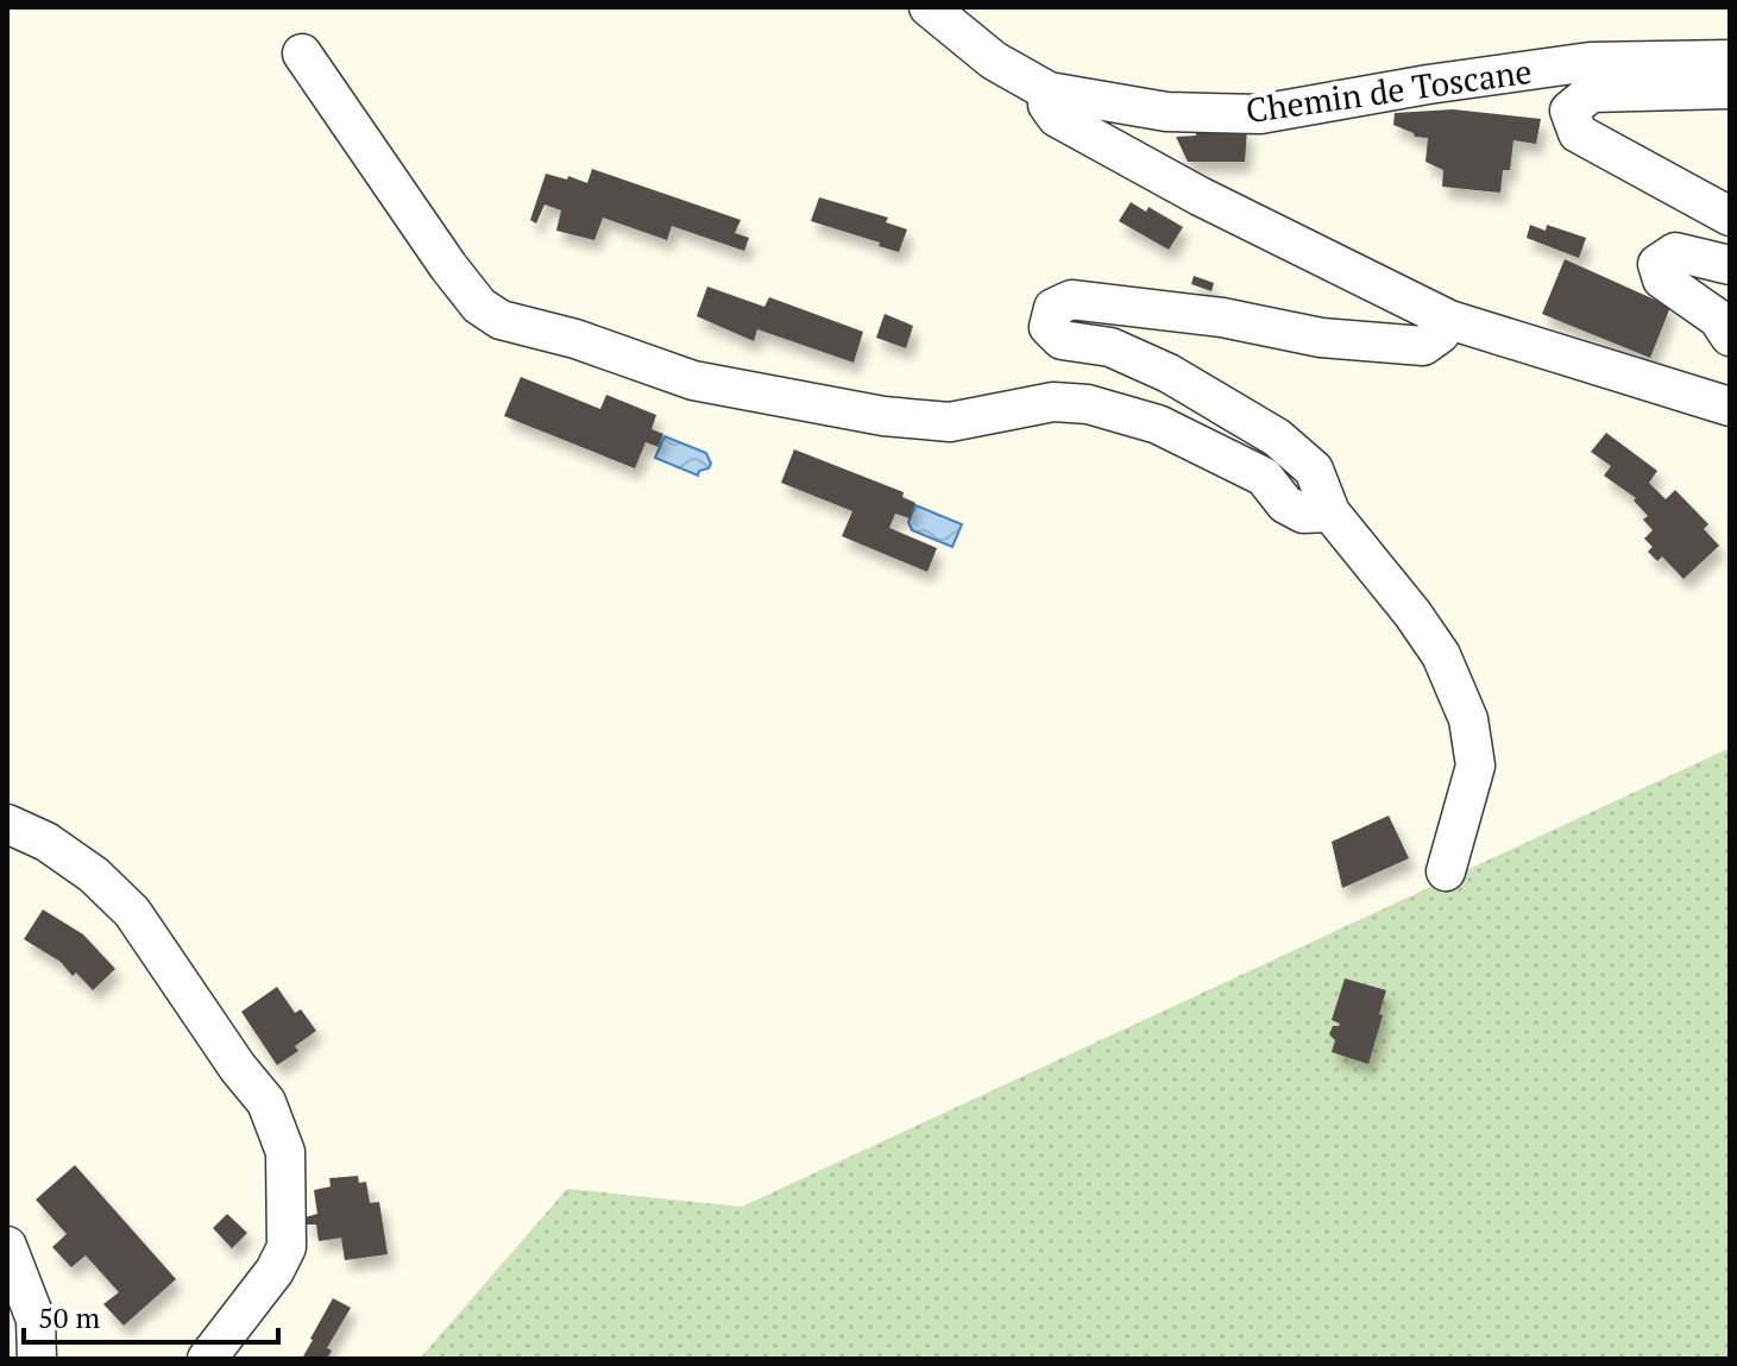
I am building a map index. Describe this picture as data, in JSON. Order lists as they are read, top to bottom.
{
  "streets": {
    "street": ["Chemin de Toscane"]
  },
  "scale_bar": "50 m"
}
